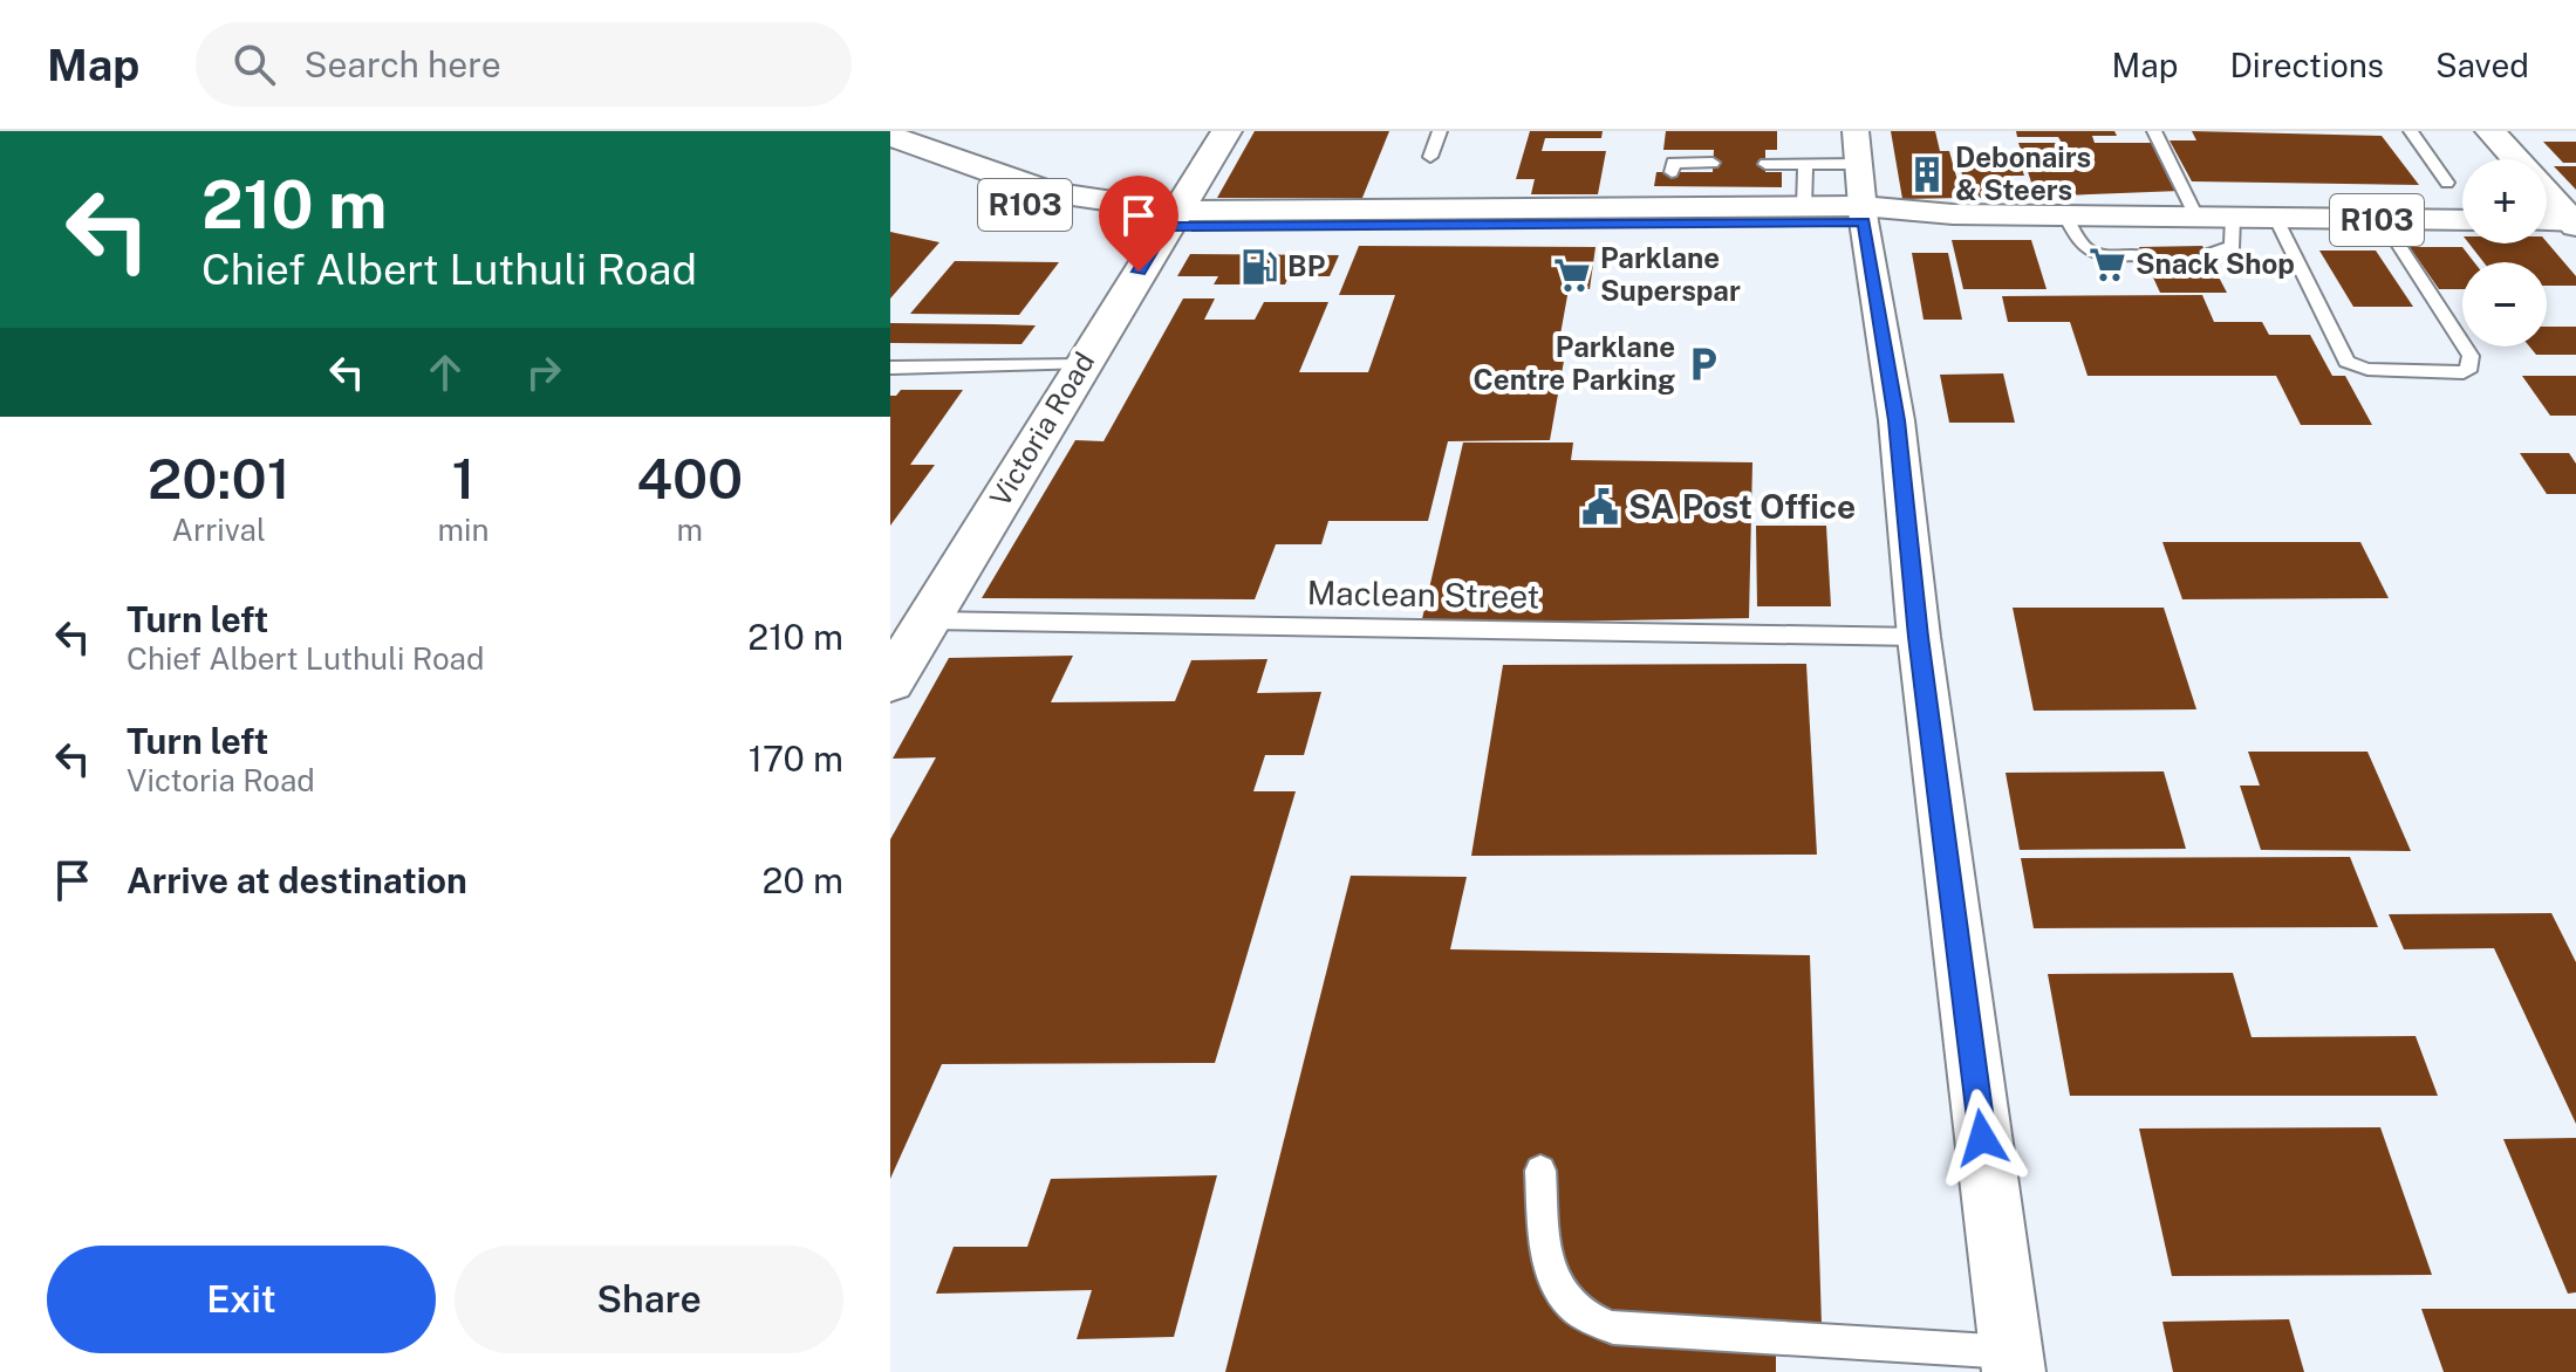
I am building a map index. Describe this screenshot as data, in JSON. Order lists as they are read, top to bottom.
{
  "streets": {
    "main road": ["R103", "Victoria Road"],
    "lane": ["Maclean Street"]
  },
  "crossings": [
    ["R103", "Victoria Road"],
    ["Victoria Road", "Maclean Street"]
  ],
  "places": {
    "building": ["Debonairs & Steers"],
    "supermarket": ["Snack Shop", "Parklane Superspar"],
    "fuel station": ["BP"],
    "parking": ["Parklane Centre Parking"],
    "public building": ["SA Post Office"]
  },
  "page": {
    "header": "Map",
    "search": "Search here",
    "nav": ["Map", "Directions", "Saved"],
    "turn": ["210 m", "Chief Albert Luthuli Road"],
    "map_buttons": ["+", "−"],
    "eta": [
      "20:01",
      "Arrival",
      "1",
      "min",
      "400",
      "m"
    ],
    "list": [
      {
        "name": "Turn left",
        "note": "Chief Albert Luthuli Road",
        "value": "210 m"
      },
      {
        "name": "Turn left",
        "note": "Victoria Road",
        "value": "170 m"
      },
      {
        "name": "Arrive at destination",
        "value": "20 m"
      }
    ],
    "buttons": ["Exit", "Share"]
  }
}
